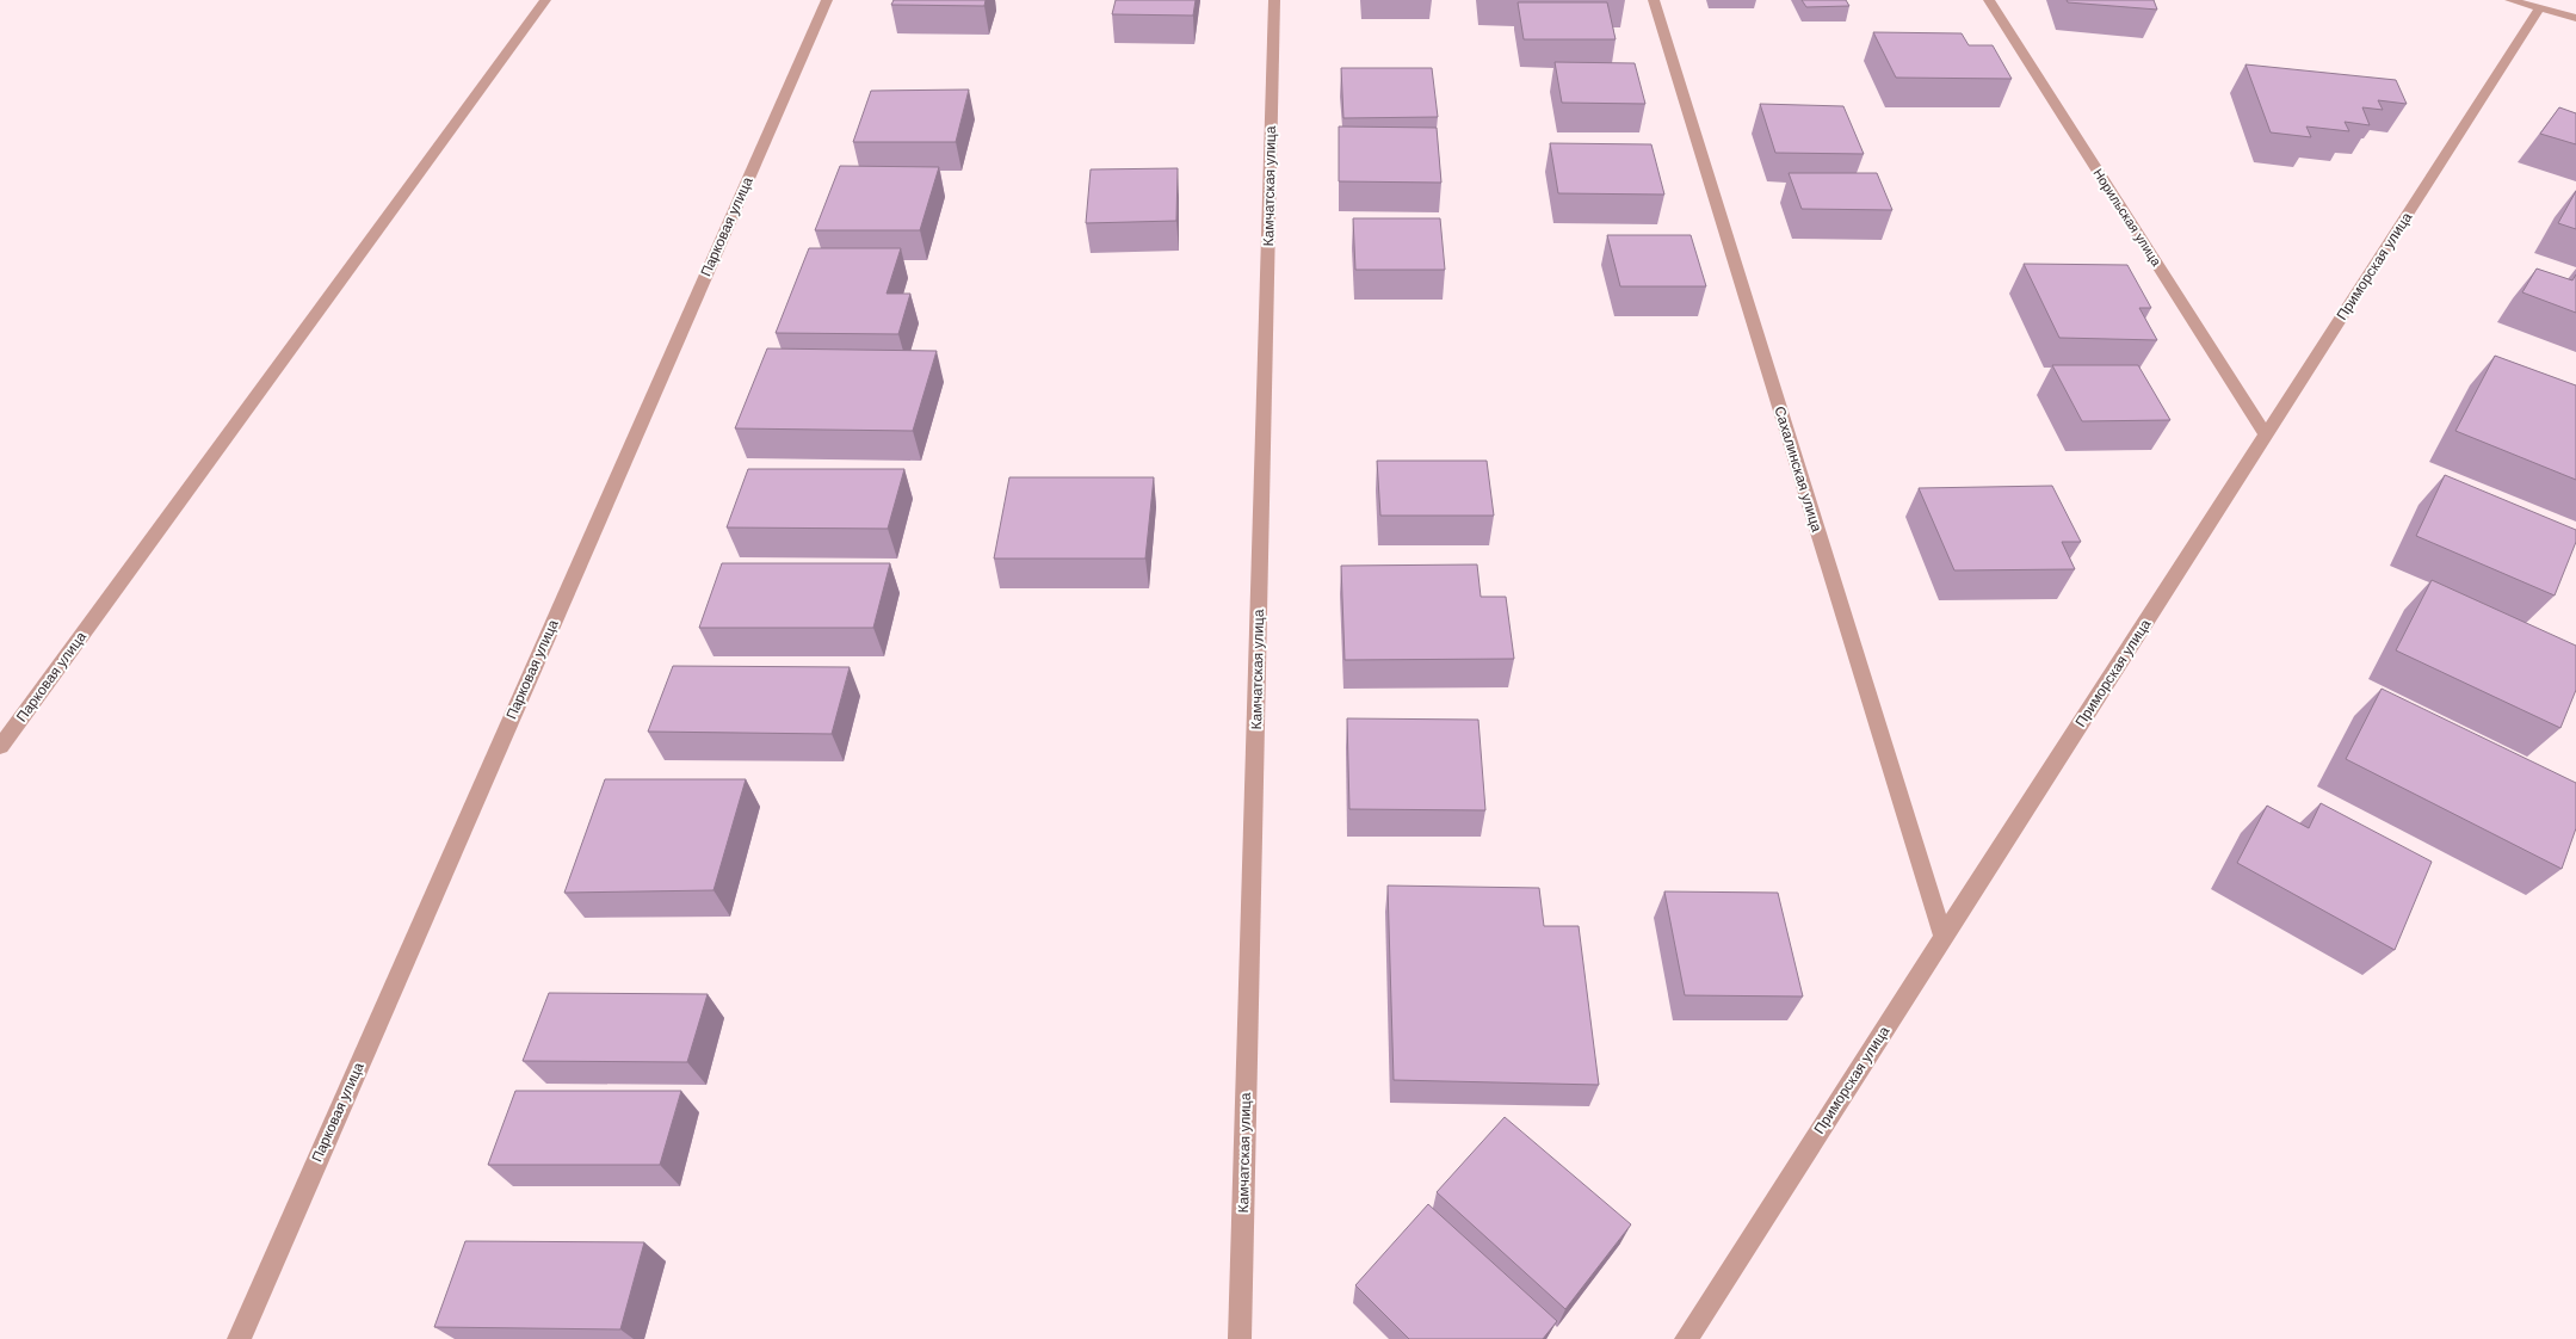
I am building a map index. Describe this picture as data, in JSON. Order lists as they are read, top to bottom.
{
  "streets": {
    "street": [
      "Камчатская улица",
      "Норильская улица",
      "Парковая улица",
      "Приморская улица",
      "Сахалинская улица"
    ]
  },
  "crossings": [
    ["Норильская улица", "Приморская улица"],
    ["Приморская улица", "Сахалинская улица"]
  ]
}
